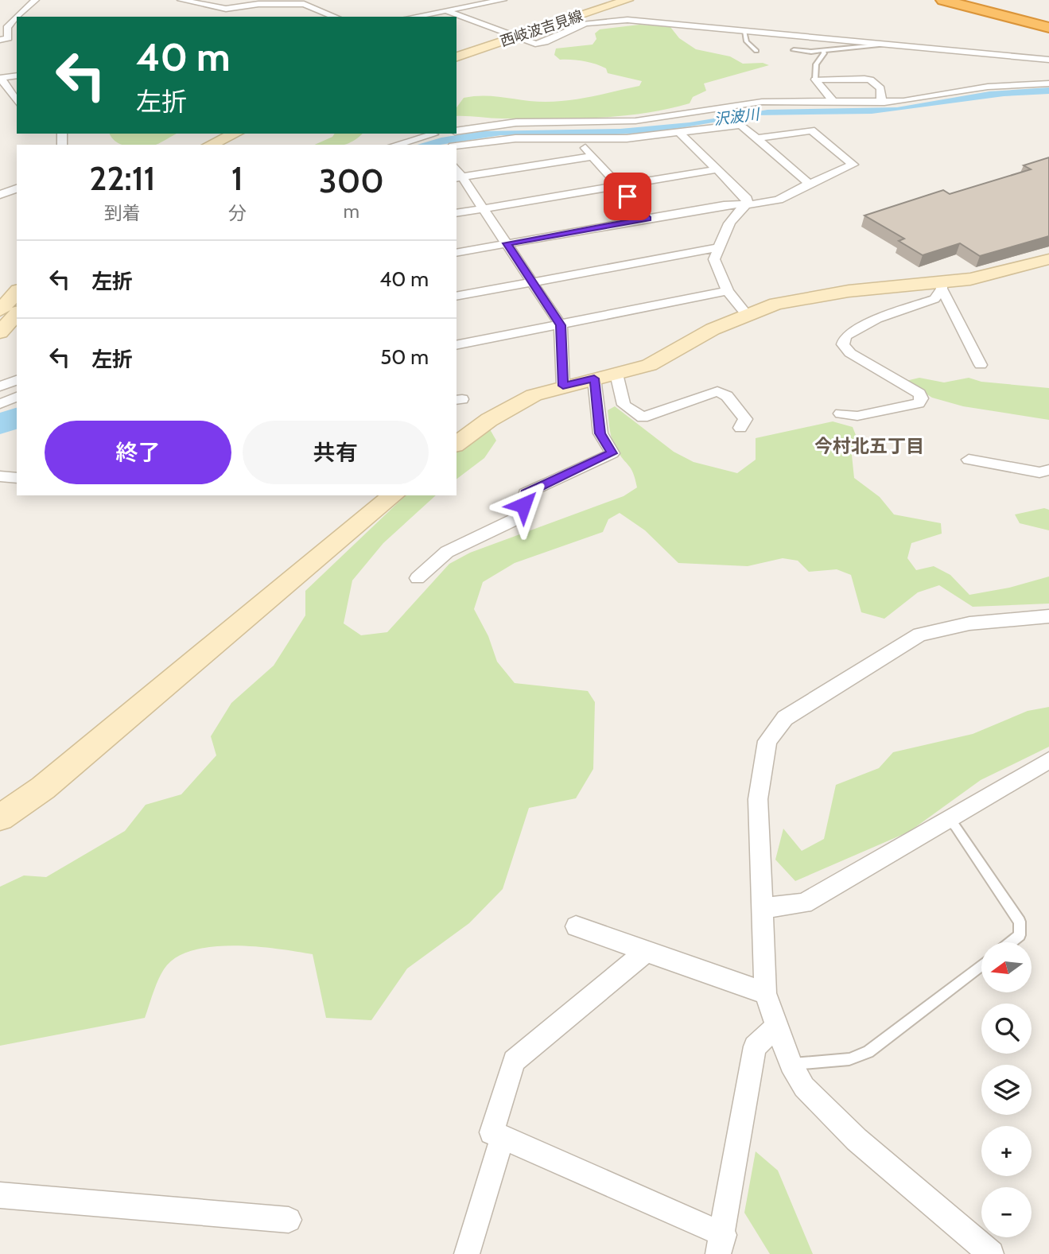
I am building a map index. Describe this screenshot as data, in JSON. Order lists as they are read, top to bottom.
{
  "streets": {
    "street": ["西岐波吉見線"]
  },
  "districts": ["今村北五丁目"],
  "water": ["沢波川"],
  "north": "left",
  "page": {
    "turn": ["40 m", "左折"],
    "eta": [
      "22:11",
      "到着",
      "1",
      "分",
      "300",
      "m"
    ],
    "list": [
      {
        "name": "左折",
        "value": "40 m"
      },
      {
        "name": "左折",
        "value": "50 m"
      }
    ],
    "buttons": ["終了", "共有"],
    "map_buttons": ["+", "−"]
  }
}
